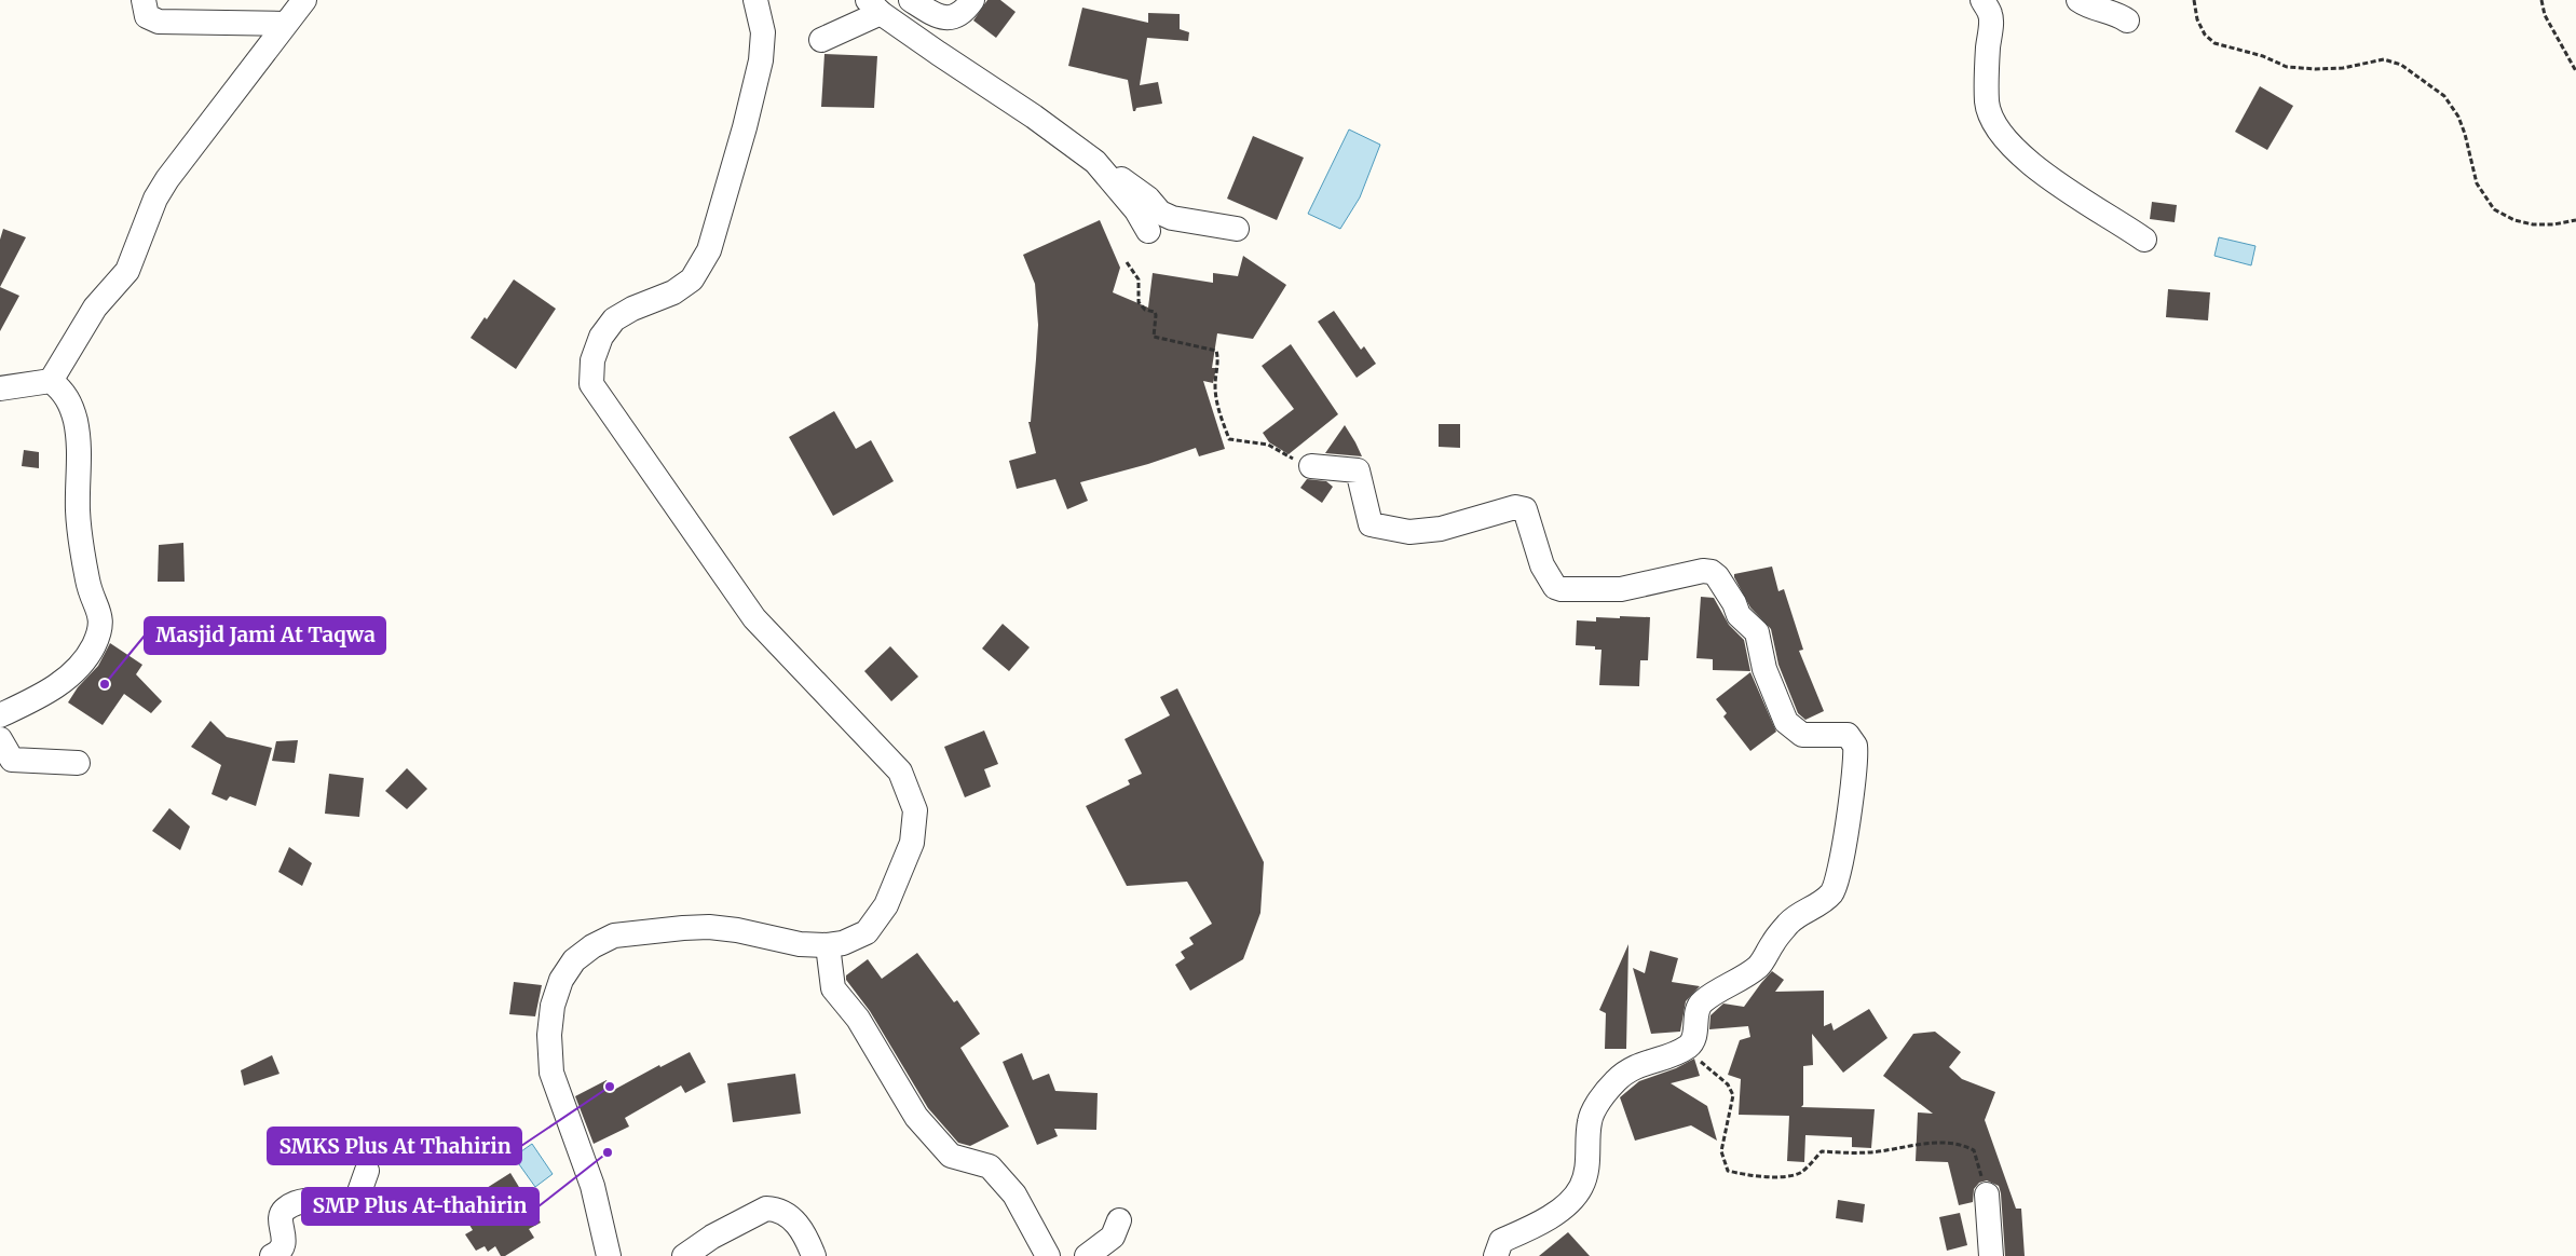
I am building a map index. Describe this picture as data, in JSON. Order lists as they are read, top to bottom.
{
  "places": ["Masjid Jami At Taqwa", "SMKS Plus At Thahirin", "SMP Plus At-thahirin"]
}
